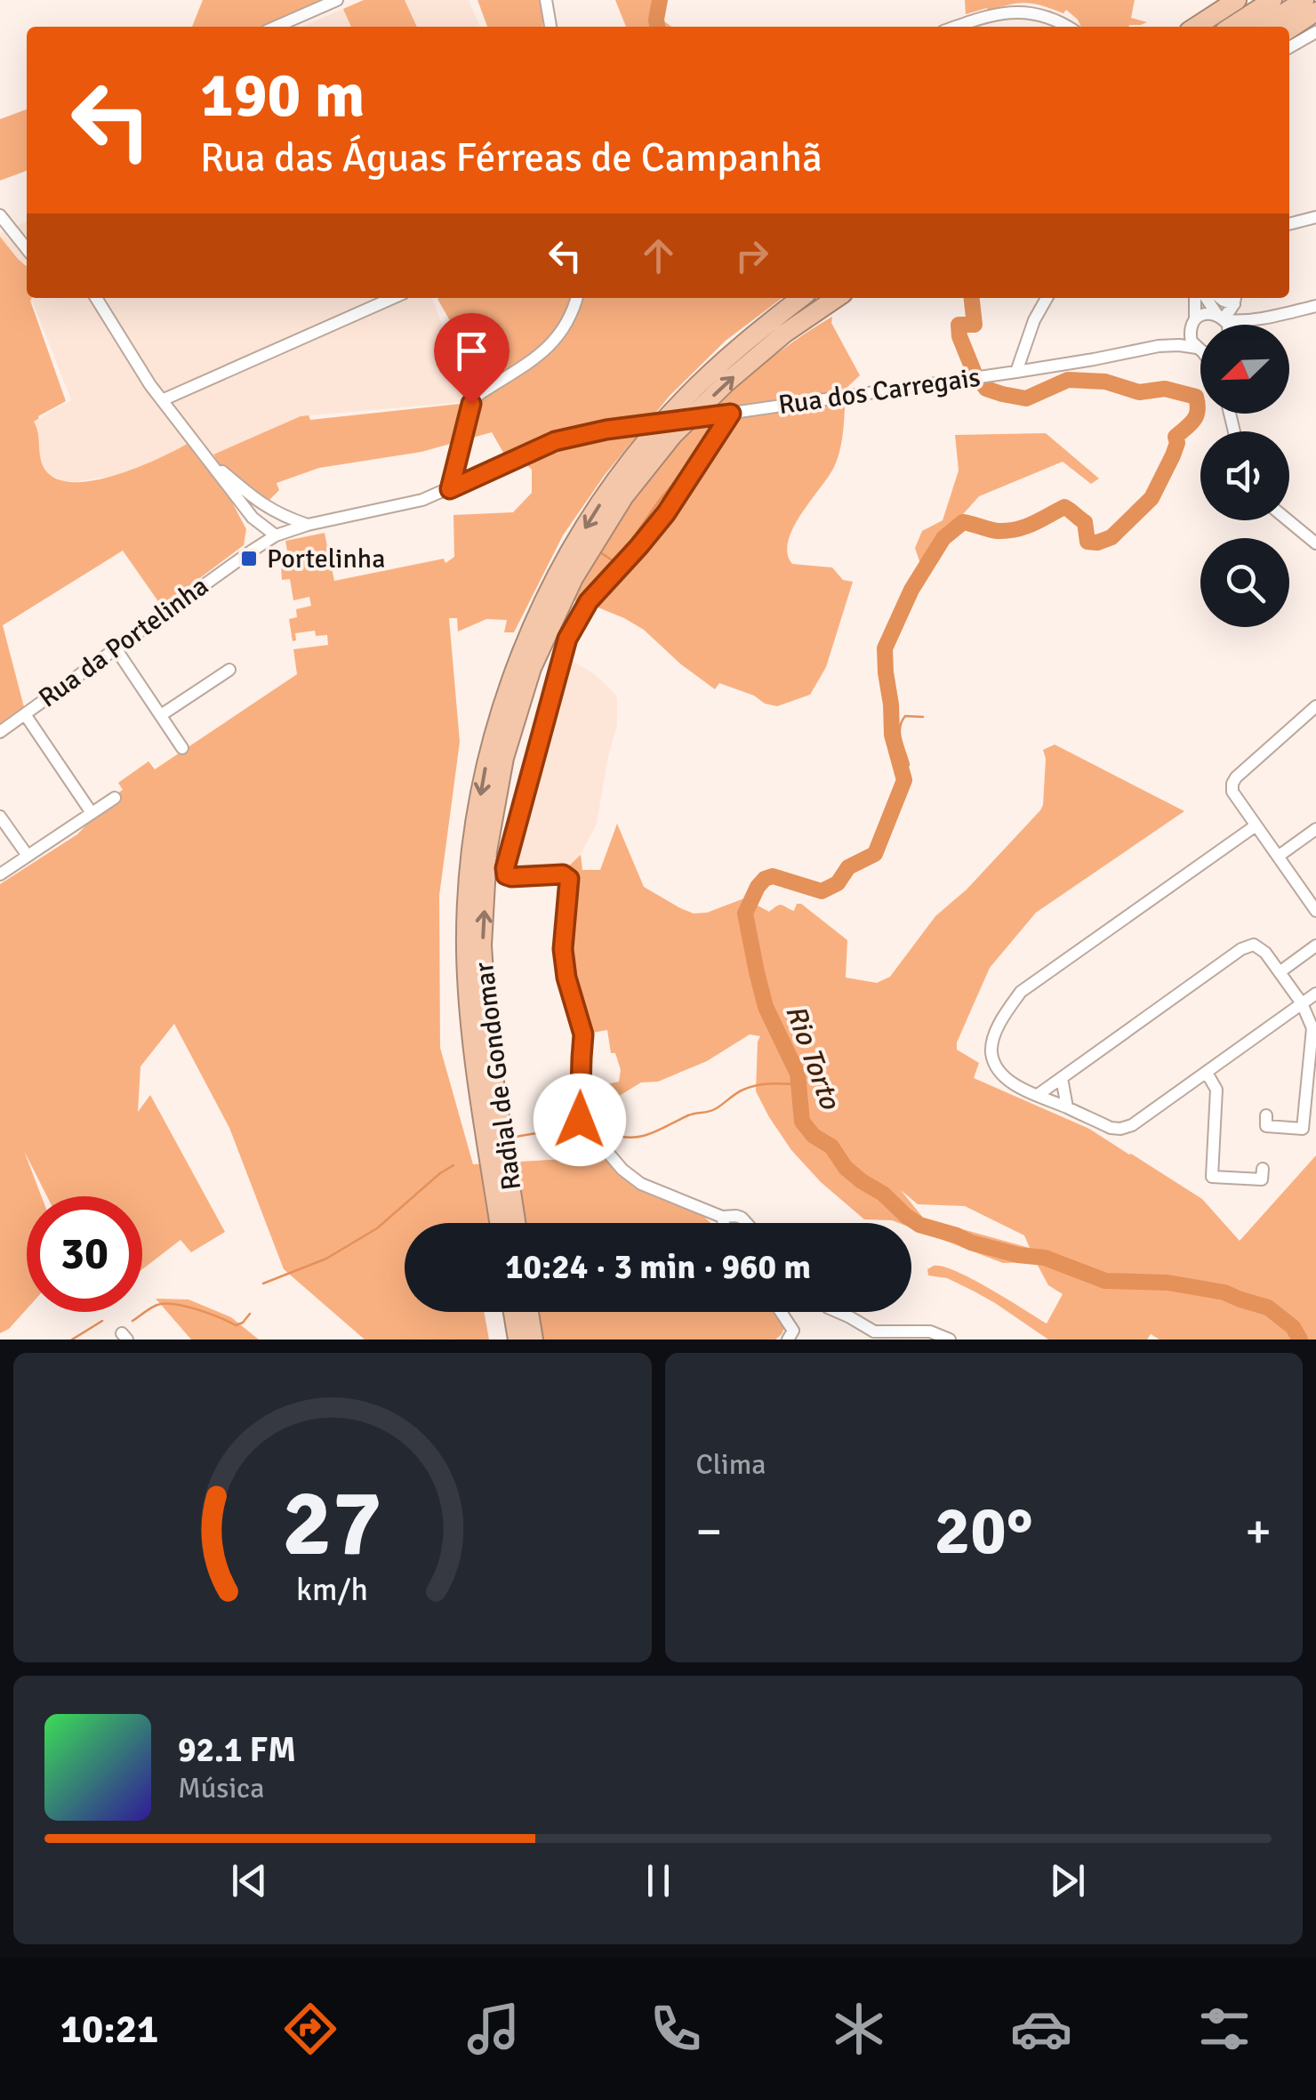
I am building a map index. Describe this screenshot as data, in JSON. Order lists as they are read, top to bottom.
{
  "streets": {
    "highway": ["Radial de Gondomar"],
    "street": ["Rua dos Carregais", "Rua da Portelinha"]
  },
  "crossings": [
    ["Rua dos Carregais", "Rua da Portelinha"]
  ],
  "water": ["Rio Torto"],
  "places": {
    "transit": ["Portelinha"]
  },
  "north": "bottom left",
  "page": {
    "turn": ["190 m", "Rua das Águas Férreas de Campanhã"],
    "limit": "30",
    "trip": "10:24 · 3 min · 960 m",
    "tile": "Clima",
    "heat": ["−", "20°", "+"],
    "song": ["92.1 FM", "Música"],
    "tabs": "10:21",
    "gauge": ["27", "km/h"]
  }
}
